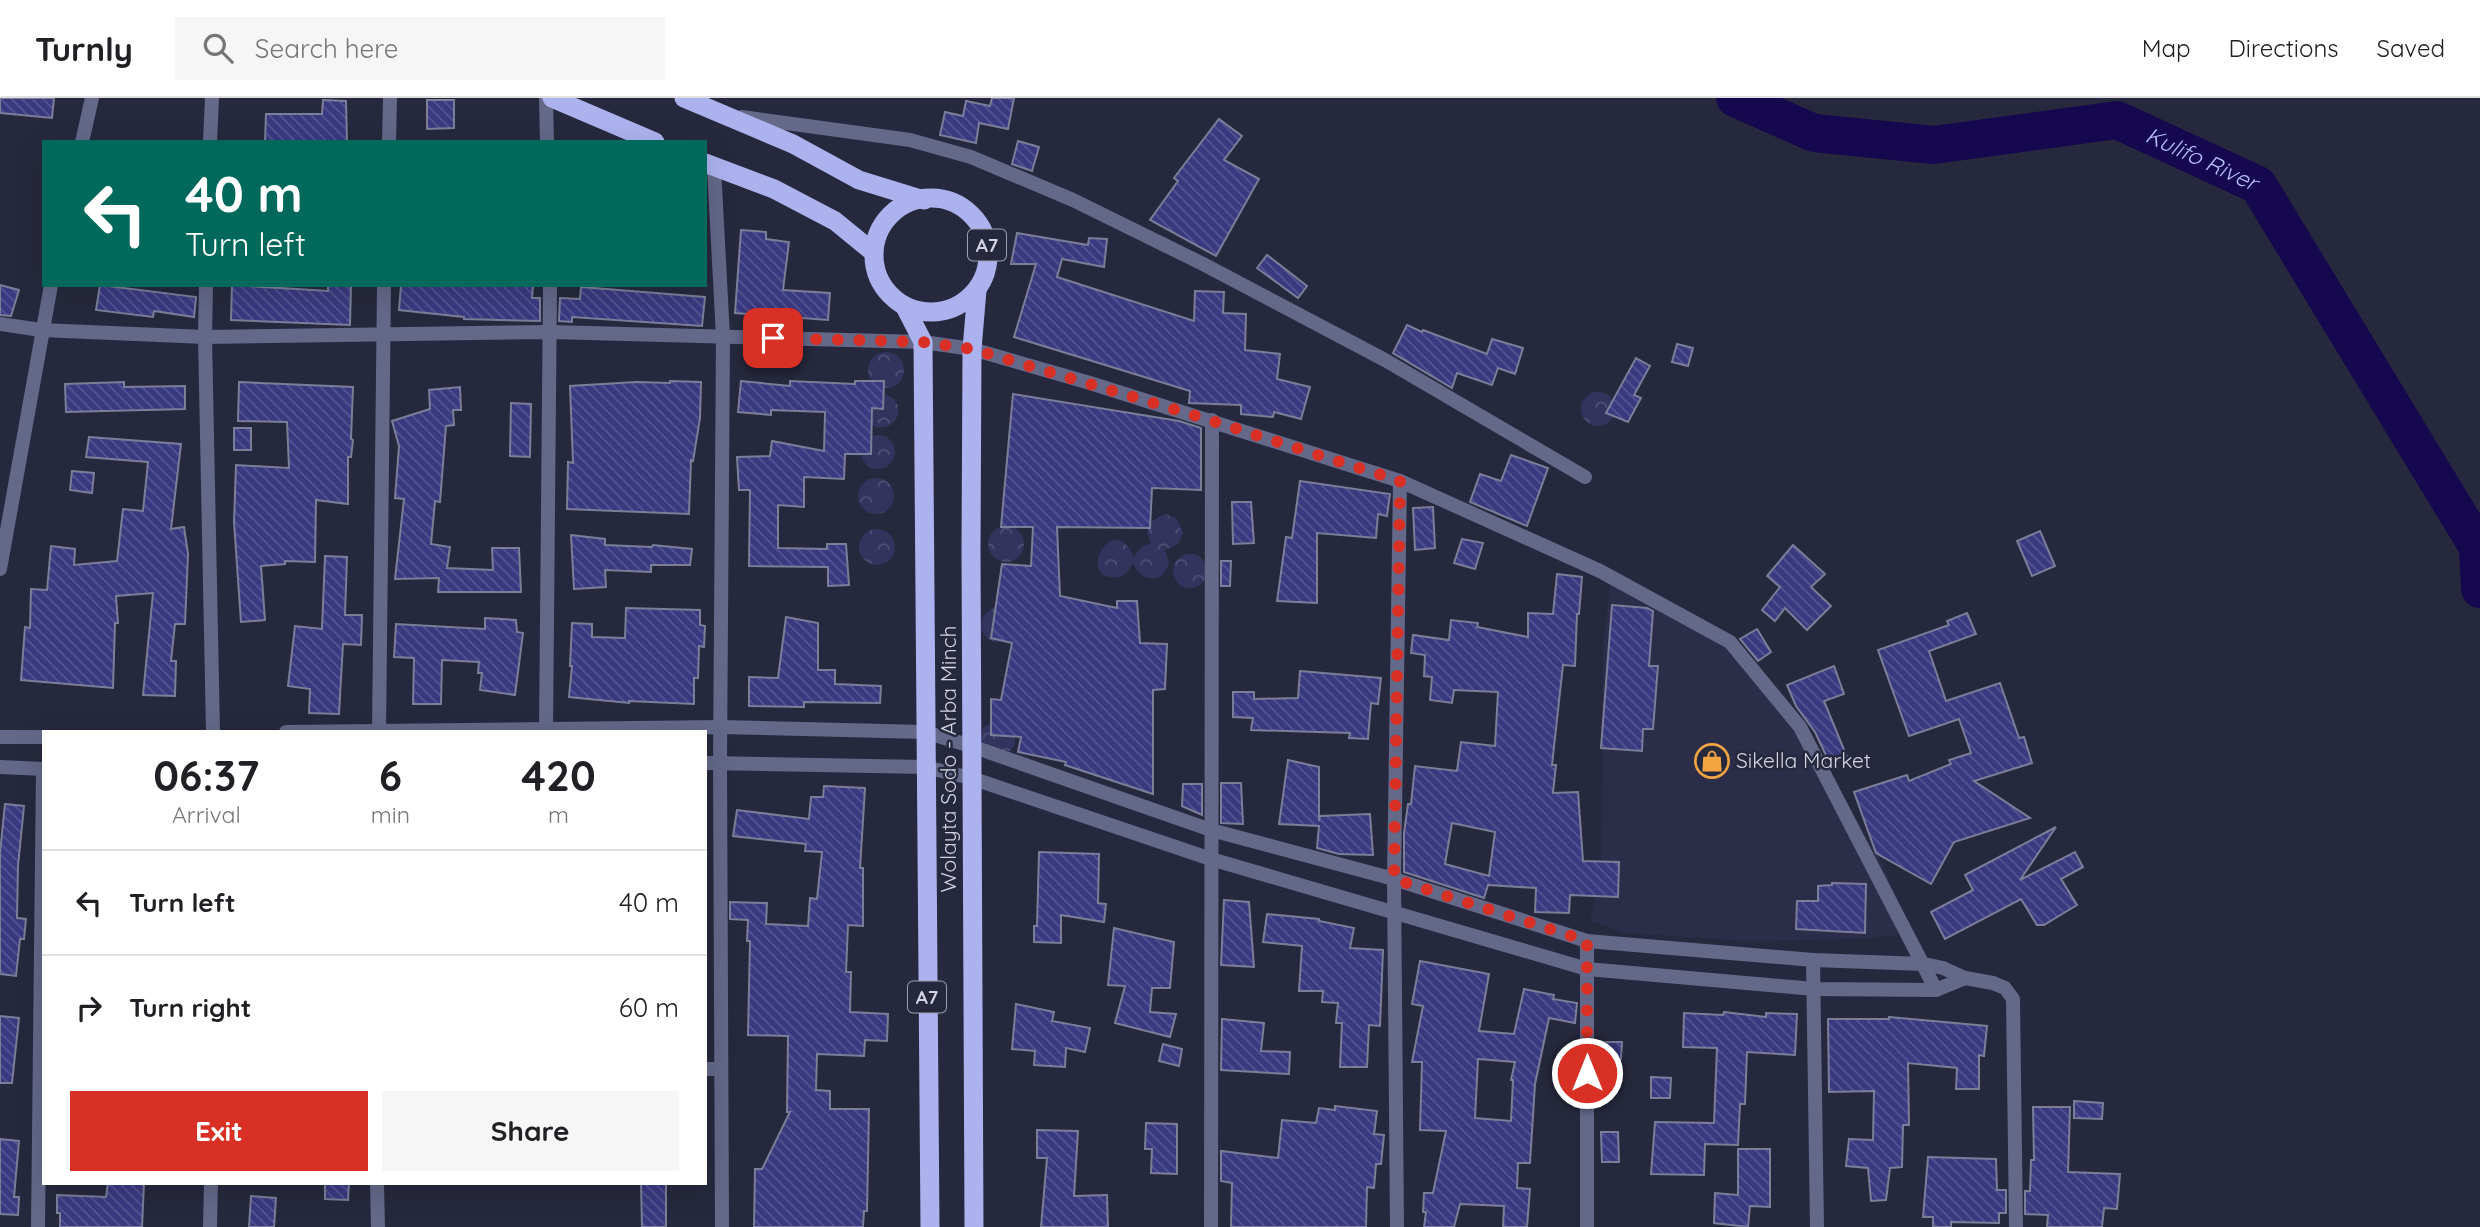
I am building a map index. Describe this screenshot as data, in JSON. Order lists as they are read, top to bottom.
{
  "streets": {
    "highway": ["A7", "Wolayta Sodo - Arba Minch"]
  },
  "crossings": [
    ["A7", "Wolayta Sodo - Arba Minch"]
  ],
  "water": ["Kulifo River"],
  "places": {
    "shop": ["Sikella Market"]
  },
  "page": {
    "header": "Turnly",
    "search": "Search here",
    "nav": ["Map", "Directions", "Saved"],
    "turn": ["40 m", "Turn left"],
    "eta": [
      "06:37",
      "Arrival",
      "6",
      "min",
      "420",
      "m"
    ],
    "list": [
      {
        "name": "Turn left",
        "value": "40 m"
      },
      {
        "name": "Turn right",
        "value": "60 m"
      }
    ],
    "buttons": ["Exit", "Share"]
  }
}
